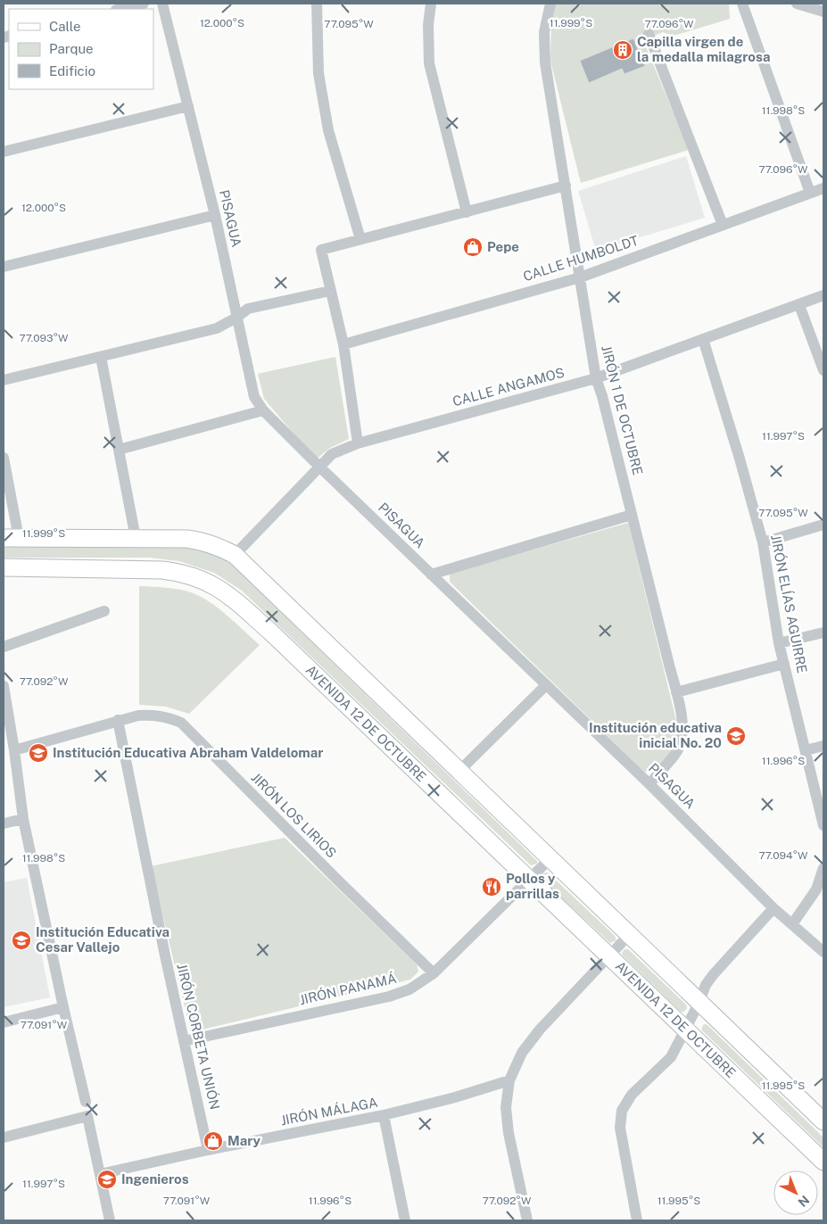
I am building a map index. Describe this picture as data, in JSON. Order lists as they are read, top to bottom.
{
  "streets": {
    "main road": ["AVENIDA 12 DE OCTUBRE"],
    "street": [
      "PISAGUA",
      "CALLE HUMBOLDT",
      "CALLE ANGAMOS",
      "JIRÓN 1 DE OCTUBRE",
      "JIRÓN ELÍAS AGUIRRE",
      "JIRÓN LOS LIRIOS",
      "JIRÓN PANAMÁ",
      "JIRÓN CORBETA UNIÓN",
      "JIRÓN MÁLAGA"
    ]
  },
  "crossings": [
    ["PISAGUA", "CALLE ANGAMOS"],
    ["PISAGUA", "JIRÓN 1 DE OCTUBRE"],
    ["CALLE HUMBOLDT", "JIRÓN 1 DE OCTUBRE"],
    ["CALLE ANGAMOS", "JIRÓN 1 DE OCTUBRE"],
    ["CALLE ANGAMOS", "JIRÓN ELÍAS AGUIRRE"],
    ["AVENIDA 12 DE OCTUBRE", "JIRÓN PANAMÁ"],
    ["JIRÓN LOS LIRIOS", "JIRÓN PANAMÁ"],
    ["JIRÓN LOS LIRIOS", "JIRÓN CORBETA UNIÓN"],
    ["JIRÓN PANAMÁ", "JIRÓN CORBETA UNIÓN"],
    ["JIRÓN CORBETA UNIÓN", "JIRÓN MÁLAGA"]
  ],
  "places": {
    "building": ["Capilla virgen de la medalla milagrosa"],
    "shop": ["Pepe", "Mary"],
    "school or university": [
      "Institución educativa inicial No. 20",
      "Institución Educativa Abraham Valdelomar",
      "Institución Educativa Cesar Vallejo",
      "Ingenieros"
    ],
    "restaurant": ["Pollos y parrillas"]
  },
  "legend": ["Calle", "Parque", "Edificio"],
  "north": "bottom right",
  "coordinates": [
    "12.000°S",
    "11.999°S",
    "77.095°W",
    "77.096°W",
    "11.998°S",
    "77.093°W",
    "11.997°S",
    "77.092°W",
    "11.996°S",
    "77.094°W",
    "77.091°W",
    "11.995°S"
  ]
}
